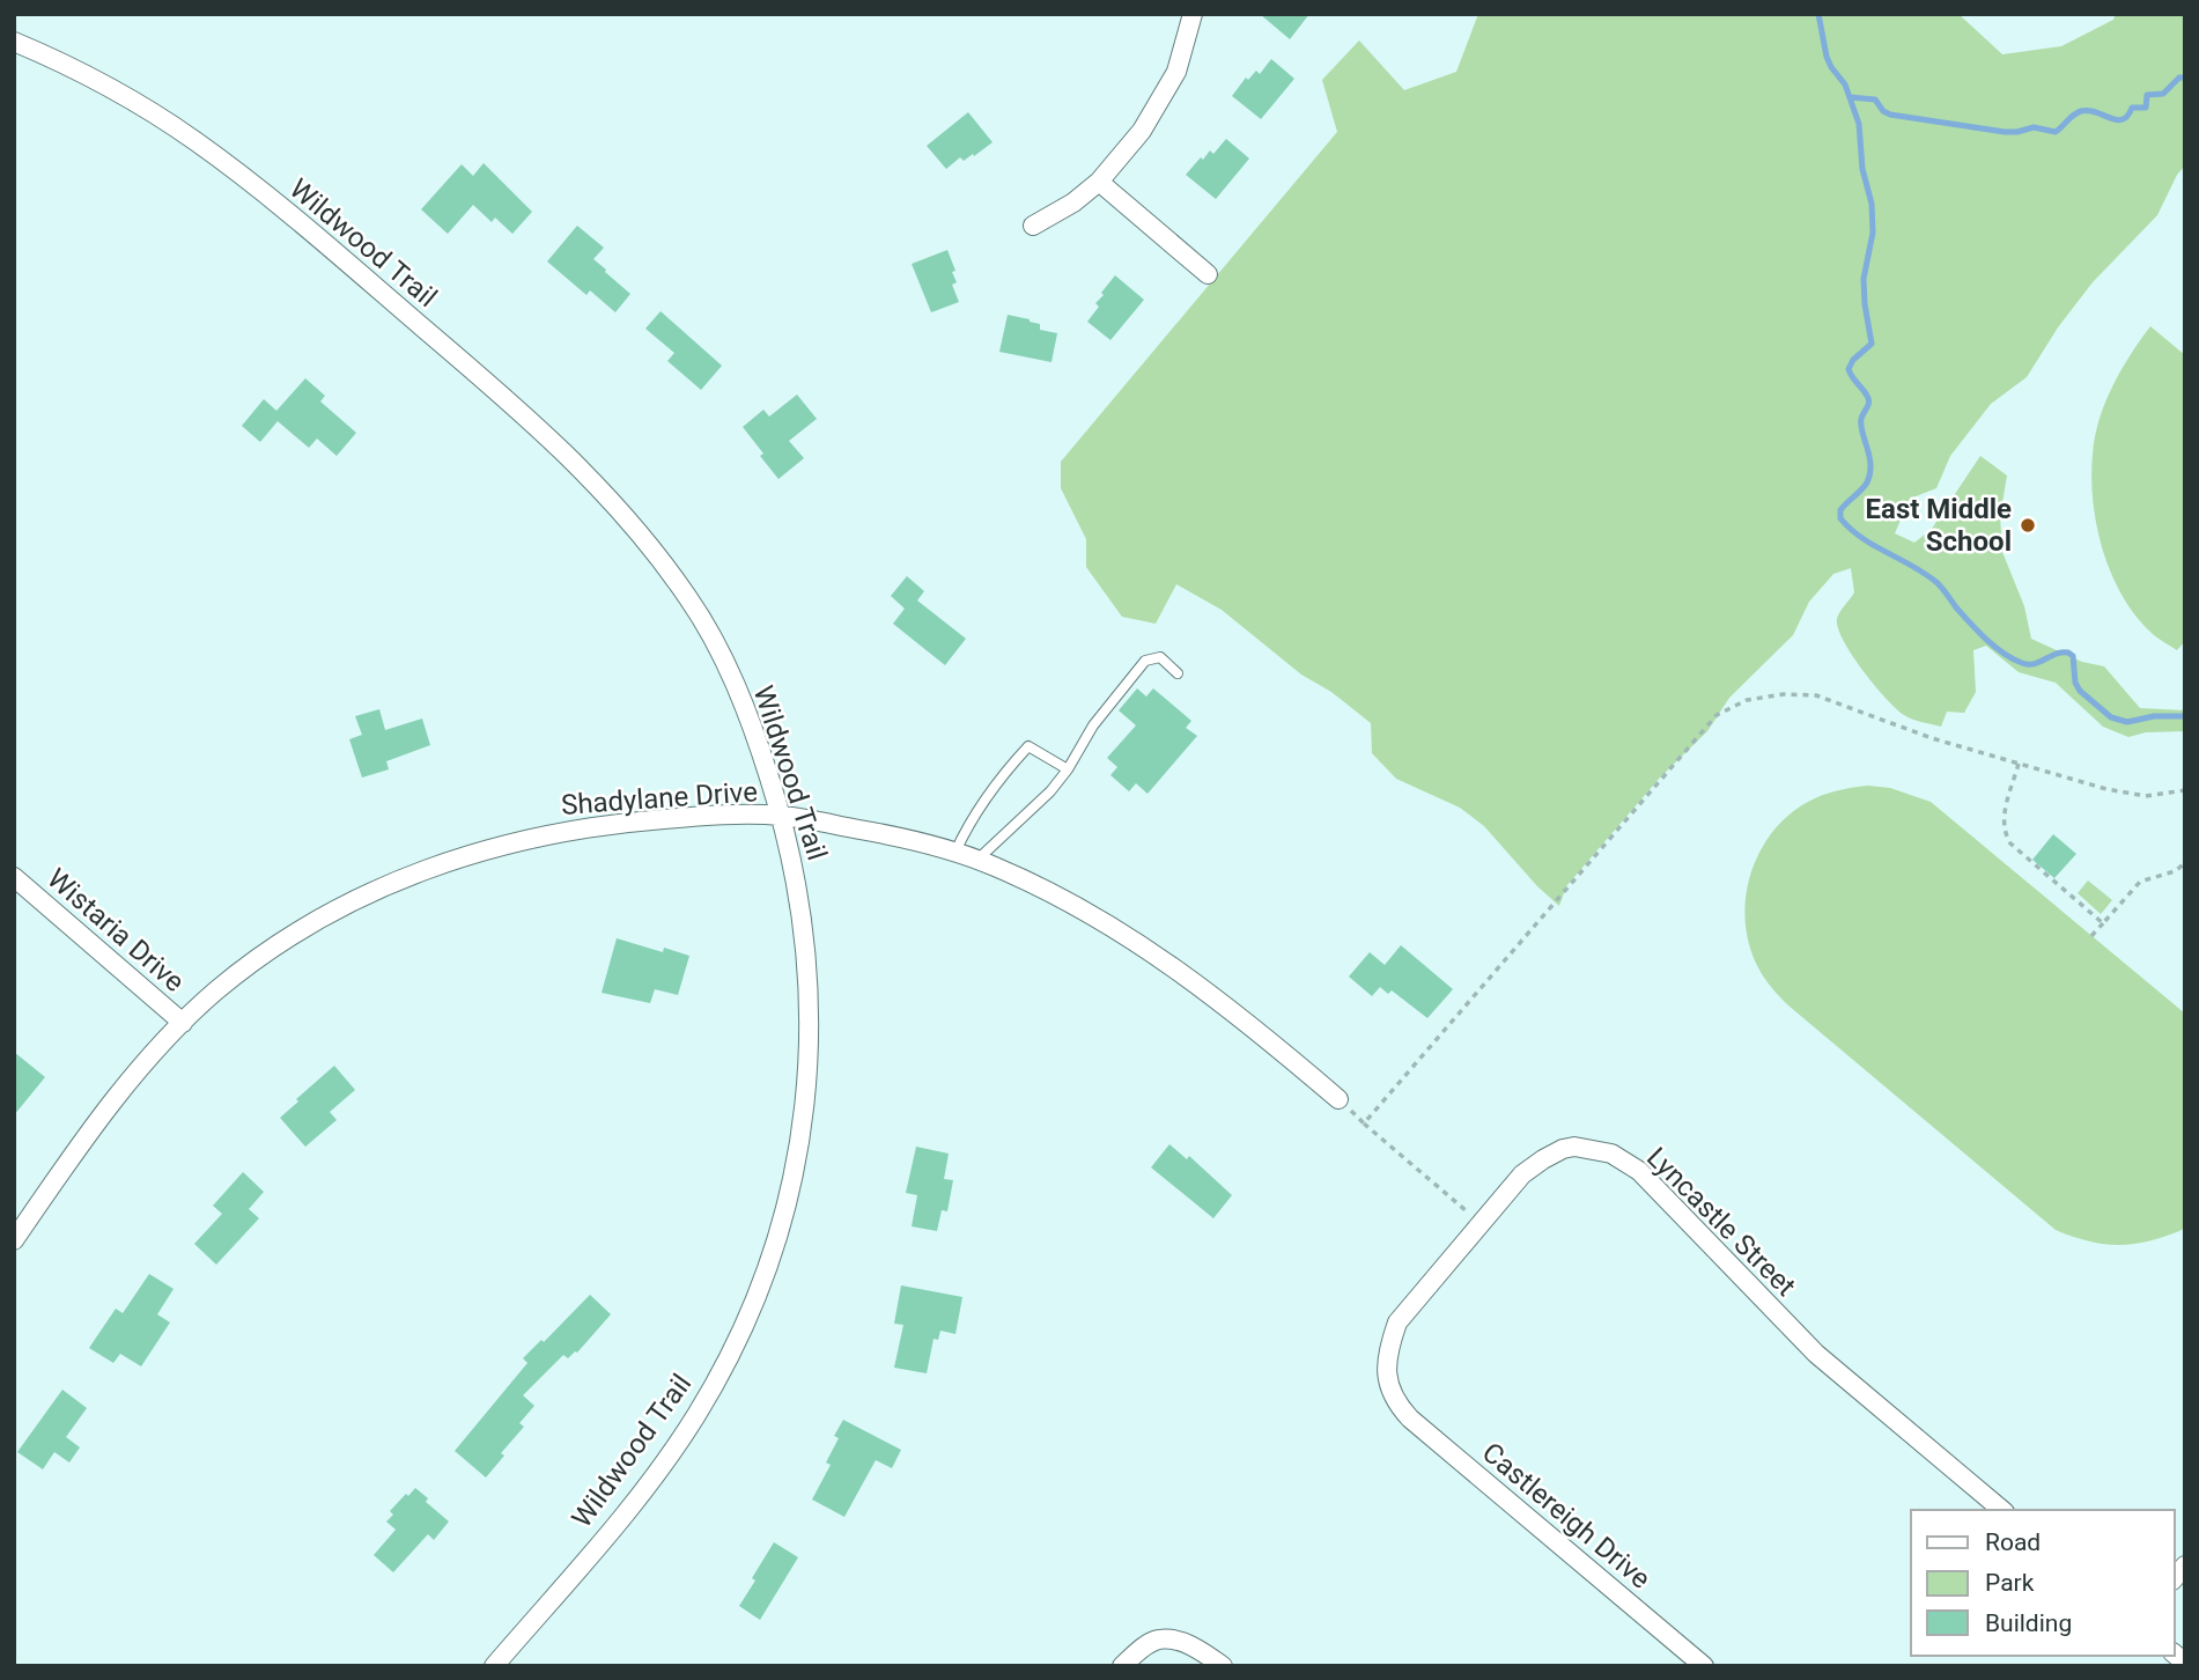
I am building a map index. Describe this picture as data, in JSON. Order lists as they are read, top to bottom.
{
  "streets": {
    "street": [
      "Wildwood Trail",
      "Shadylane Drive",
      "Wistaria Drive",
      "Lyncastle Street",
      "Castlereigh Drive"
    ]
  },
  "crossings": [
    ["Wildwood Trail", "Shadylane Drive"],
    ["Shadylane Drive", "Wistaria Drive"],
    ["Lyncastle Street", "Castlereigh Drive"]
  ],
  "places": ["East Middle School"],
  "legend": ["Road", "Park", "Building"]
}
